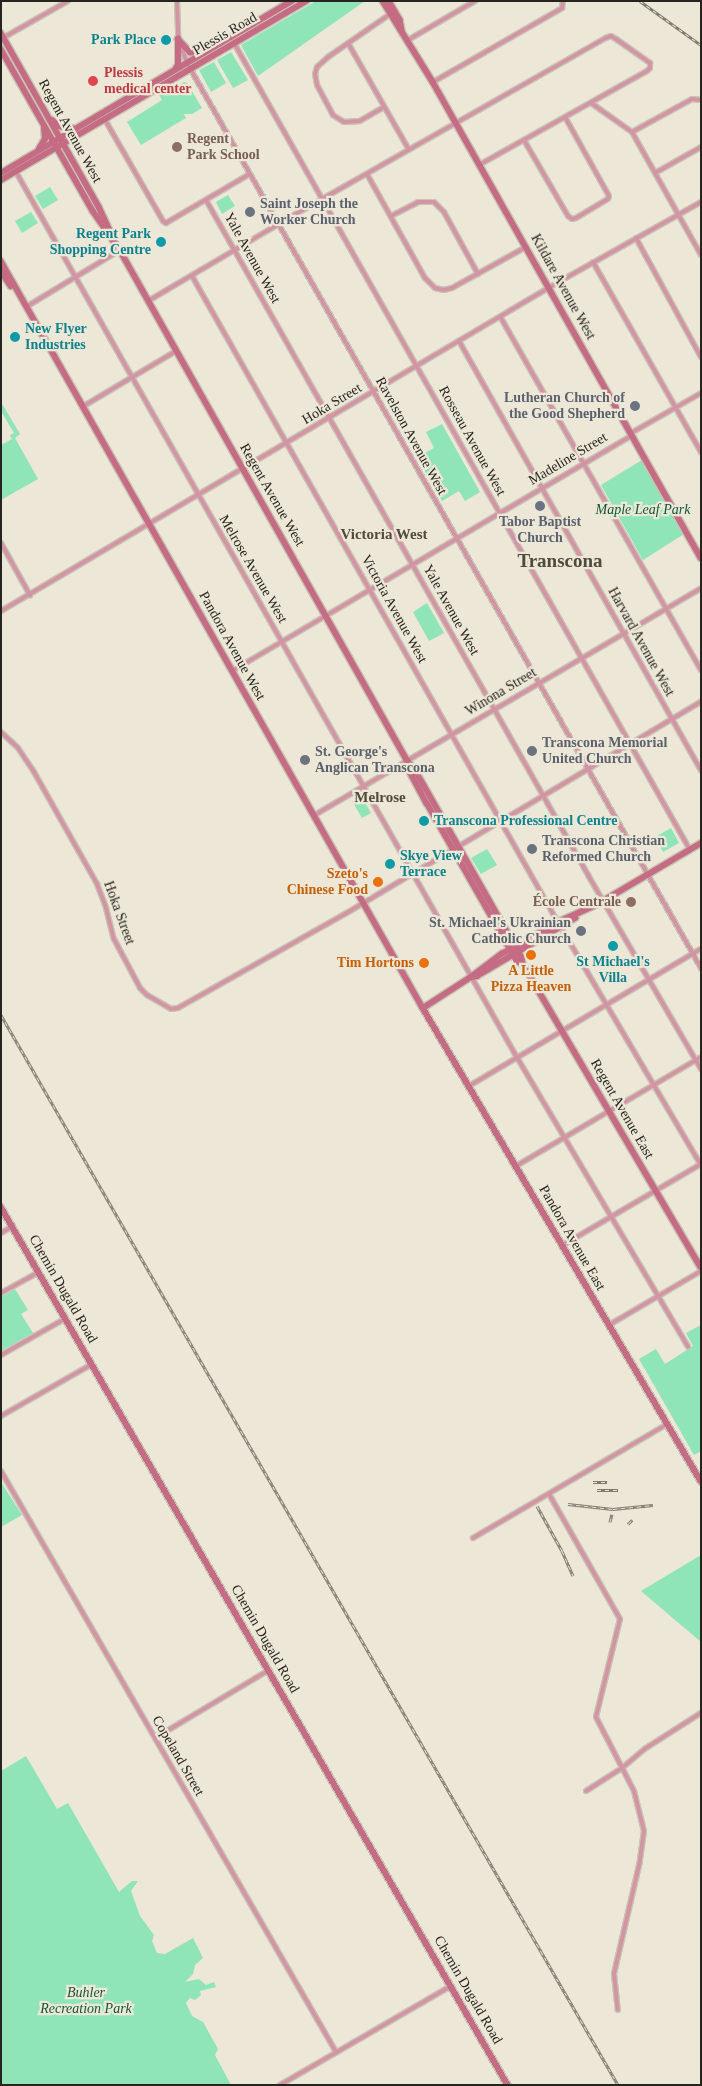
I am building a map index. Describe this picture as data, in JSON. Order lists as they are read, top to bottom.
{
  "streets": {
    "main road": [
      "Plessis Road",
      "Regent Avenue West",
      "Kildare Avenue West",
      "Pandora Avenue West",
      "Regent Avenue East",
      "Pandora Avenue East",
      "Chemin Dugald Road"
    ],
    "street": [
      "Yale Avenue West",
      "Hoka Street",
      "Ravelston Avenue West",
      "Rosseau Avenue West",
      "Madeline Street",
      "Melrose Avenue West",
      "Victoria Avenue West",
      "Harvard Avenue West",
      "Winona Street",
      "Copeland Street"
    ]
  },
  "crossings": [
    ["Plessis Road", "Regent Avenue West"],
    ["Plessis Road", "Ravelston Avenue West"],
    ["Plessis Road", "Rosseau Avenue West"],
    ["Plessis Road", "Melrose Avenue West"],
    ["Regent Avenue West", "Hoka Street"],
    ["Regent Avenue West", "Madeline Street"],
    ["Regent Avenue West", "Winona Street"],
    ["Regent Avenue West", "Regent Avenue East"],
    ["Yale Avenue West", "Hoka Street"],
    ["Yale Avenue West", "Madeline Street"],
    ["Yale Avenue West", "Winona Street"],
    ["Kildare Avenue West", "Hoka Street"],
    ["Kildare Avenue West", "Madeline Street"],
    ["Hoka Street", "Ravelston Avenue West"],
    ["Hoka Street", "Rosseau Avenue West"],
    ["Hoka Street", "Melrose Avenue West"],
    ["Hoka Street", "Victoria Avenue West"],
    ["Hoka Street", "Harvard Avenue West"],
    ["Hoka Street", "Pandora Avenue West"],
    ["Ravelston Avenue West", "Madeline Street"],
    ["Ravelston Avenue West", "Winona Street"],
    ["Rosseau Avenue West", "Madeline Street"],
    ["Rosseau Avenue West", "Winona Street"],
    ["Madeline Street", "Melrose Avenue West"],
    ["Madeline Street", "Victoria Avenue West"],
    ["Madeline Street", "Harvard Avenue West"],
    ["Madeline Street", "Pandora Avenue West"],
    ["Melrose Avenue West", "Winona Street"],
    ["Victoria Avenue West", "Winona Street"],
    ["Harvard Avenue West", "Winona Street"],
    ["Pandora Avenue West", "Winona Street"],
    ["Pandora Avenue West", "Pandora Avenue East"]
  ],
  "districts": ["Victoria West", "Transcona", "Melrose"],
  "parks": ["Maple Leaf Park", "Buhler Recreation Park"],
  "places": [
    "Park Place",
    "Plessis medical center",
    "Regent Park School",
    "Saint Joseph the Worker Church",
    "Regent Park Shopping Centre",
    "New Flyer Industries",
    "Lutheran Church of the Good Shepherd",
    "Tabor Baptist Church",
    "Transcona Memorial United Church",
    "St. George's Anglican Transcona",
    "Transcona Professional Centre",
    "Transcona Christian Reformed Church",
    "Skye View Terrace",
    "Szeto's Chinese Food",
    "École Centrale",
    "St. Michael's Ukrainian Catholic Church",
    "St Michael's Villa",
    "A Little Pizza Heaven",
    "Tim Hortons"
  ]
}
